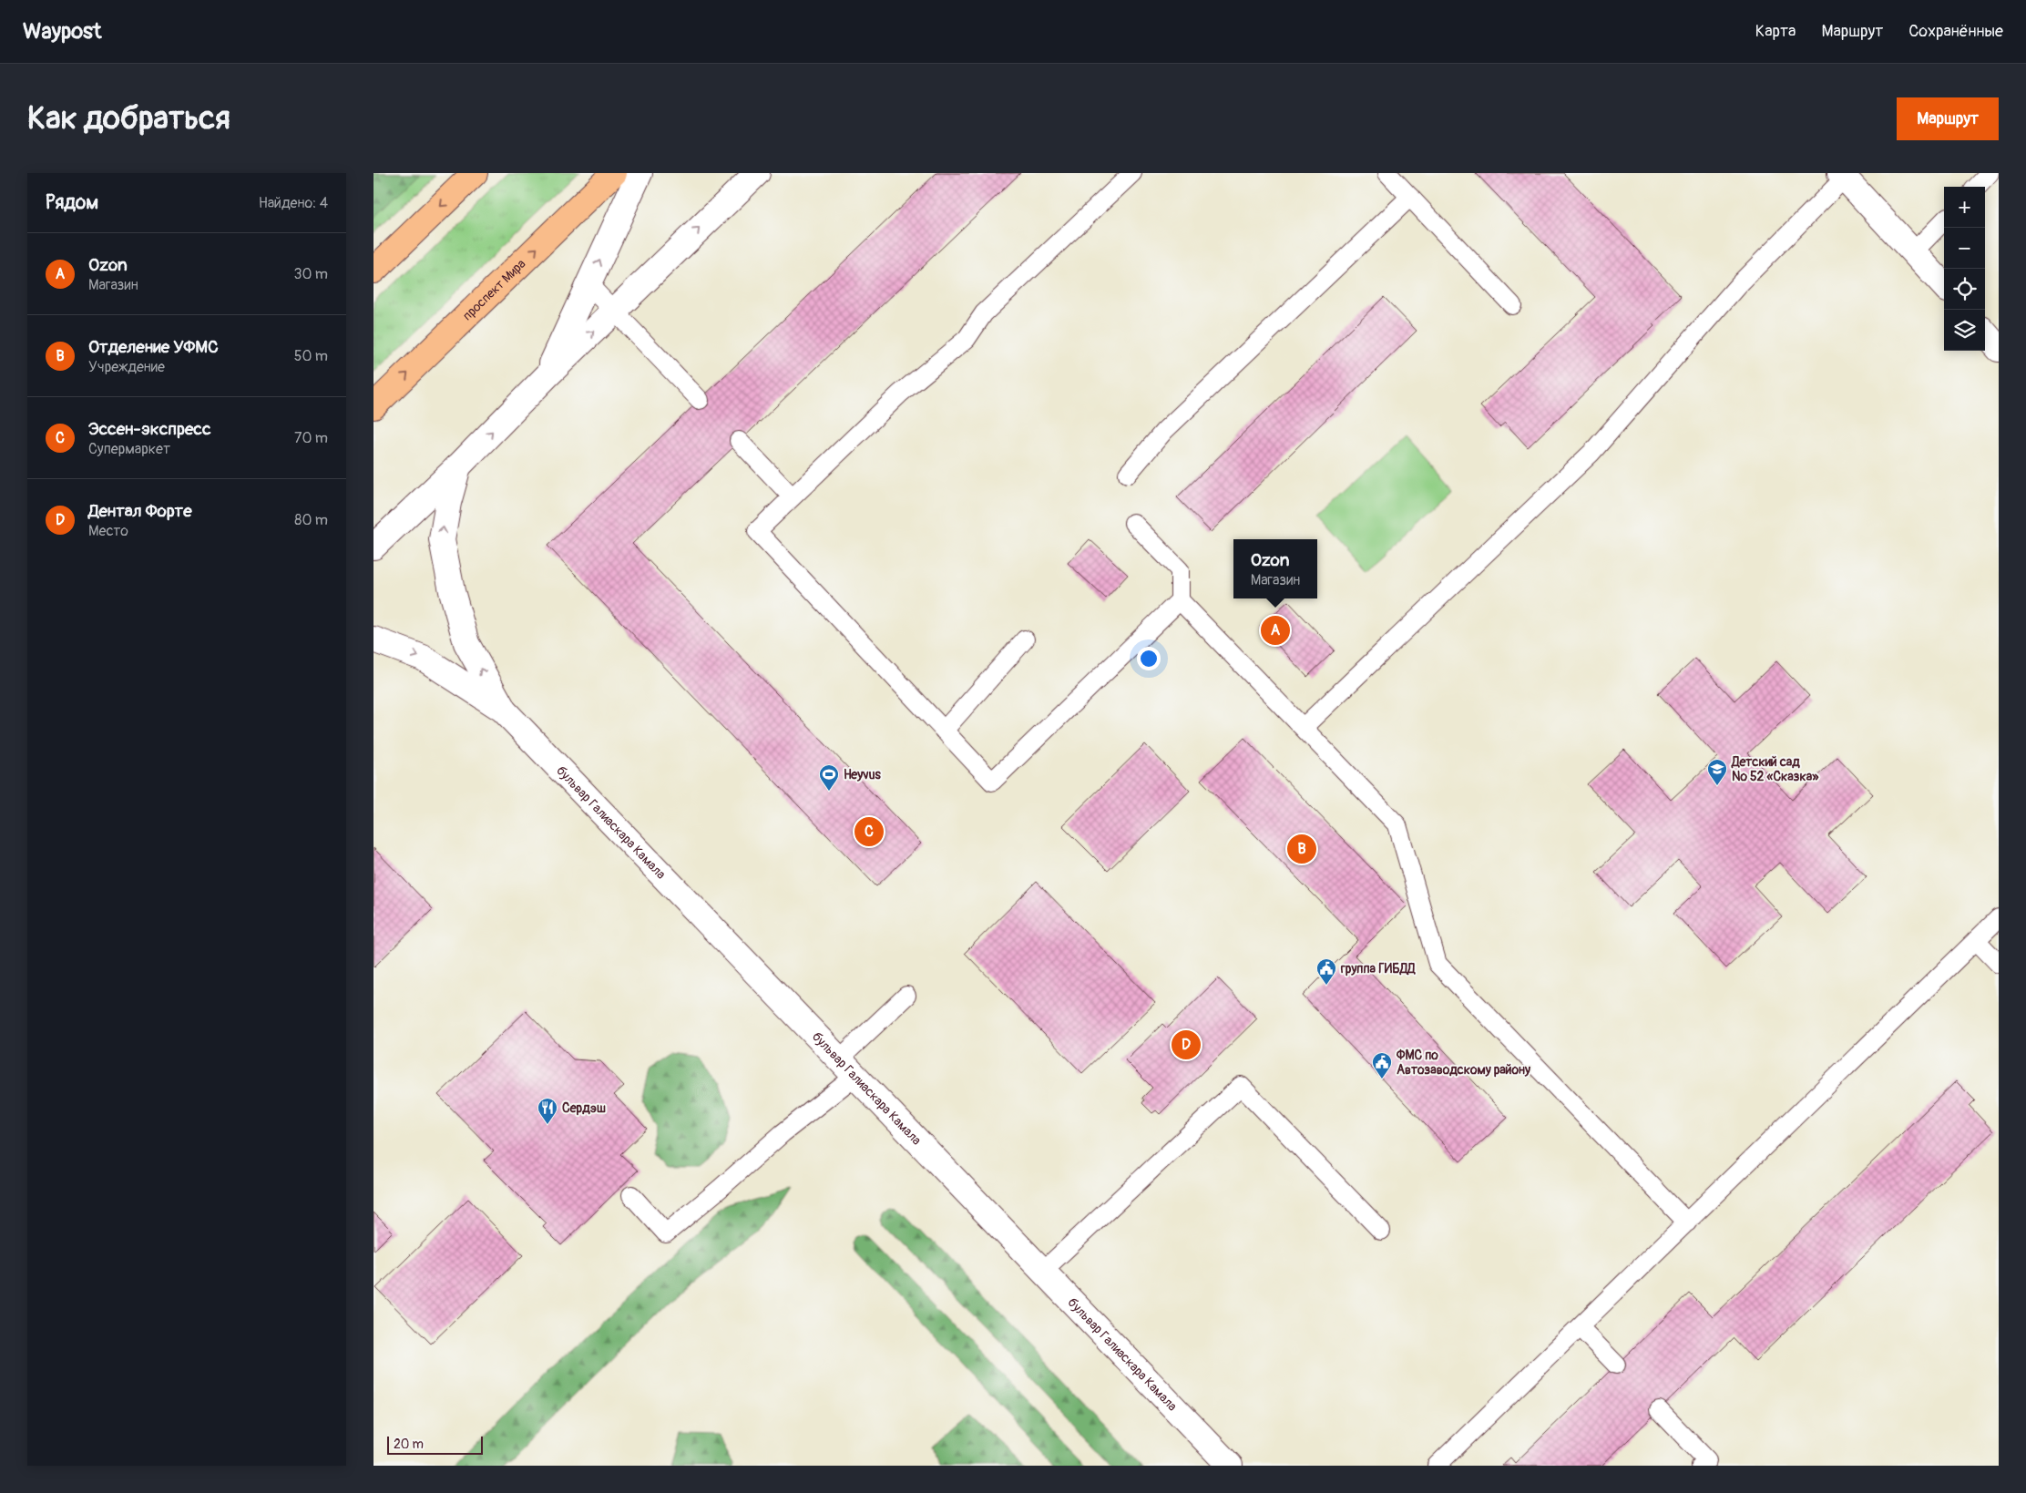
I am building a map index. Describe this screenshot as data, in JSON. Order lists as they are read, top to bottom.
{
  "streets": {
    "main road": ["проспект Мира"],
    "street": ["бульвар Галиаскара Камала"]
  },
  "places": {
    "school or university": ["Детский сад № 52 «Сказка»"],
    "sports": ["Heyvus"],
    "public building": ["группа ГИБДД", "ФМС по Автозаводскому району"],
    "restaurant": ["Сердэш"]
  },
  "scale_bar": "20 m",
  "page": {
    "header": "Waypost",
    "nav": ["Карта", "Маршрут", "Сохранённые"],
    "buttons": "Маршрут",
    "title": "Как добраться",
    "heading": ["Рядом", "Найдено: 4"],
    "map_buttons": ["+", "−"],
    "list": [
      {
        "mark": "A",
        "name": "Ozon",
        "note": "Магазин",
        "value": "30 m"
      },
      {
        "mark": "B",
        "name": "Отделение УФМС",
        "note": "Учреждение",
        "value": "50 m"
      },
      {
        "mark": "C",
        "name": "Эссен-экспресс",
        "note": "Супермаркет",
        "value": "70 m"
      },
      {
        "mark": "D",
        "name": "Дентал Форте",
        "note": "Место",
        "value": "80 m"
      }
    ],
    "popup": ["Ozon", "Магазин"],
    "pins": [
      "A",
      "C",
      "B",
      "D"
    ],
    "scale": "20 m"
  }
}
